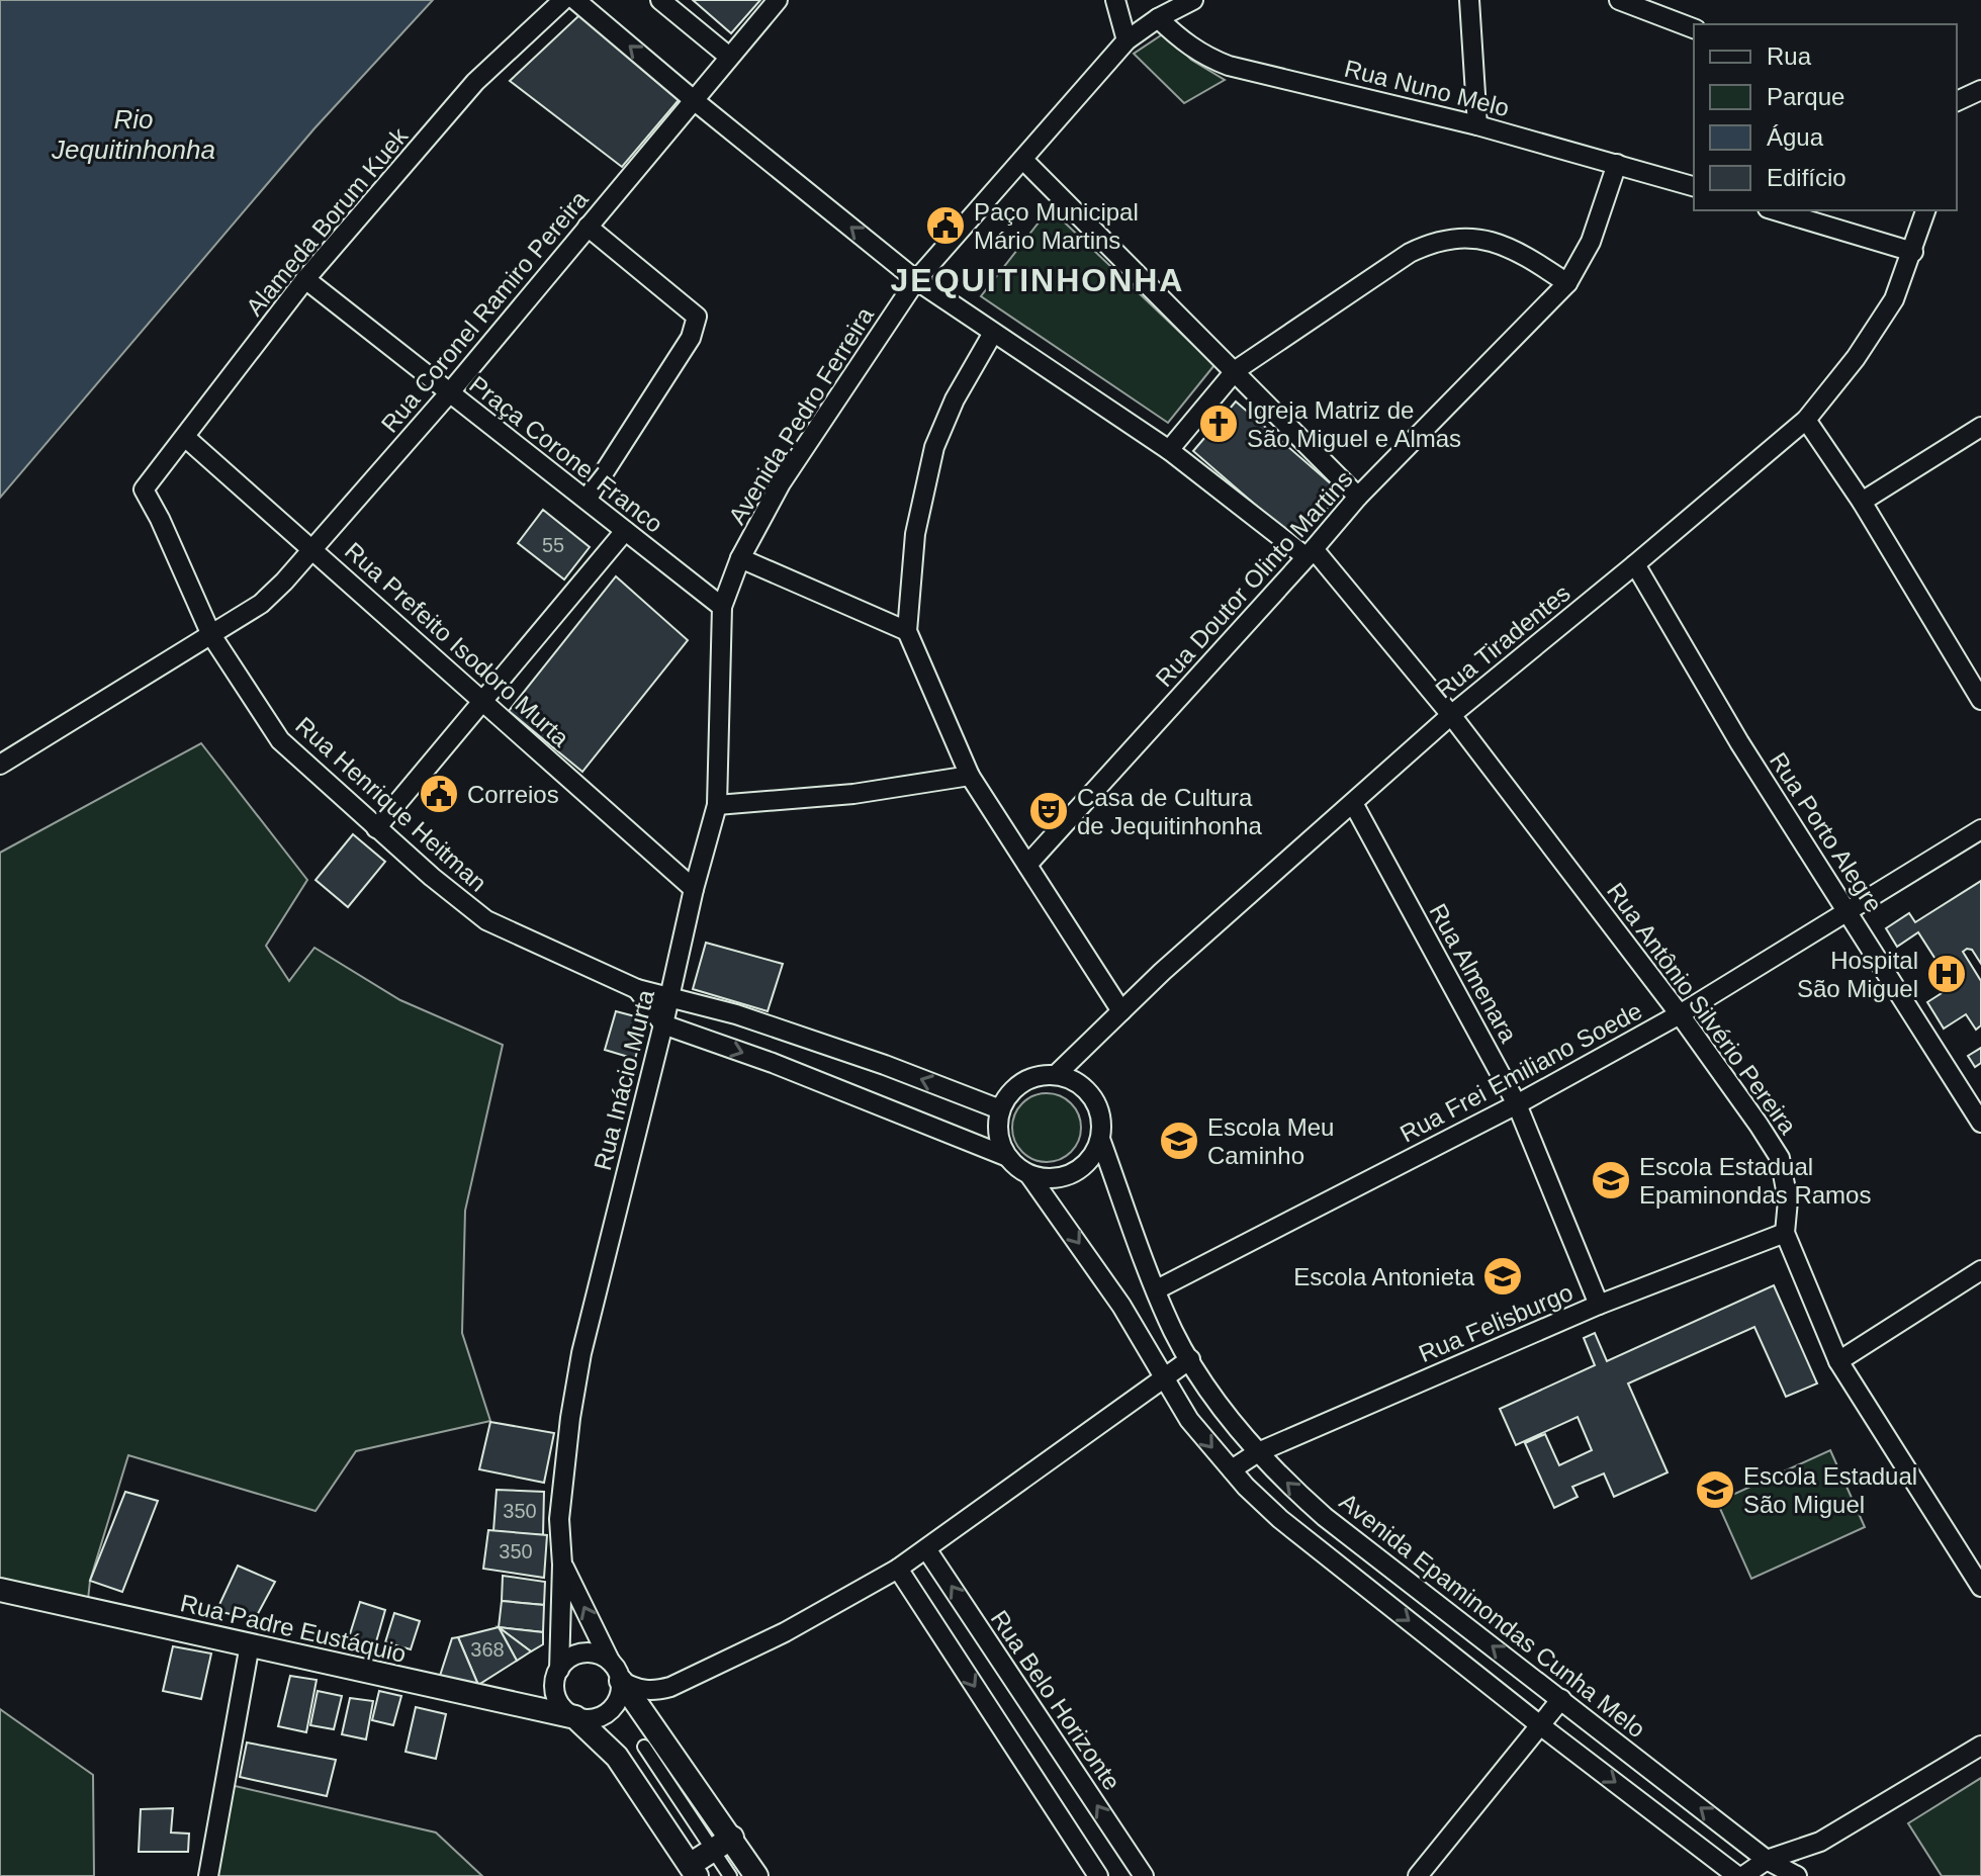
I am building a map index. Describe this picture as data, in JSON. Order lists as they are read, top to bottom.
{
  "streets": {
    "street": [
      "Rua Nuno Melo",
      "Alameda Borum Kuek",
      "Rua Coronel Ramiro Pereira",
      "Avenida Pedro Ferreira",
      "Praça Coronel Franco",
      "Rua Doutor Olinto Martins",
      "Rua Tiradentes",
      "Rua Prefeito Isodoro Murta",
      "Rua Henrique Heitman",
      "Rua Porto Alegre",
      "Rua Almenara",
      "Rua Antônio Silvério Pereira",
      "Rua Frei Emiliano Soede",
      "Rua Inácio Murta",
      "Rua Felisburgo",
      "Avenida Epaminondas Cunha Melo",
      "Rua Padre Eustáquio",
      "Rua Belo Horizonte"
    ]
  },
  "crossings": [
    ["Rua Nuno Melo", "Avenida Pedro Ferreira"],
    ["Rua Nuno Melo", "Rua Doutor Olinto Martins"],
    ["Alameda Borum Kuek", "Praça Coronel Franco"],
    ["Alameda Borum Kuek", "Rua Prefeito Isodoro Murta"],
    ["Alameda Borum Kuek", "Rua Henrique Heitman"],
    ["Rua Coronel Ramiro Pereira", "Praça Coronel Franco"],
    ["Rua Coronel Ramiro Pereira", "Rua Prefeito Isodoro Murta"],
    ["Rua Coronel Ramiro Pereira", "Rua Henrique Heitman"],
    ["Avenida Pedro Ferreira", "Praça Coronel Franco"],
    ["Avenida Pedro Ferreira", "Rua Antônio Silvério Pereira"],
    ["Avenida Pedro Ferreira", "Rua Inácio Murta"],
    ["Praça Coronel Franco", "Rua Inácio Murta"],
    ["Rua Doutor Olinto Martins", "Rua Antônio Silvério Pereira"],
    ["Rua Tiradentes", "Rua Henrique Heitman"],
    ["Rua Tiradentes", "Rua Porto Alegre"],
    ["Rua Tiradentes", "Rua Almenara"],
    ["Rua Tiradentes", "Rua Antônio Silvério Pereira"],
    ["Rua Tiradentes", "Avenida Epaminondas Cunha Melo"],
    ["Rua Prefeito Isodoro Murta", "Rua Inácio Murta"],
    ["Rua Henrique Heitman", "Rua Inácio Murta"],
    ["Rua Henrique Heitman", "Avenida Epaminondas Cunha Melo"],
    ["Rua Porto Alegre", "Rua Frei Emiliano Soede"],
    ["Rua Almenara", "Rua Frei Emiliano Soede"],
    ["Rua Almenara", "Rua Felisburgo"],
    ["Rua Antônio Silvério Pereira", "Rua Frei Emiliano Soede"],
    ["Rua Antônio Silvério Pereira", "Rua Felisburgo"],
    ["Rua Frei Emiliano Soede", "Avenida Epaminondas Cunha Melo"],
    ["Rua Inácio Murta", "Rua Padre Eustáquio"],
    ["Rua Felisburgo", "Avenida Epaminondas Cunha Melo"]
  ],
  "districts": ["JEQUITINHONHA"],
  "water": ["Rio Jequitinhonha"],
  "places": {
    "public building": ["Paço Municipal Mário Martins", "Correios"],
    "church": ["Igreja Matriz de São Miguel e Almas"],
    "theatre": ["Casa de Cultura de Jequitinhonha"],
    "hospital": ["Hospital São Miguel"],
    "school or university": [
      "Escola Meu Caminho",
      "Escola Estadual Epaminondas Ramos",
      "Escola Antonieta",
      "Escola Estadual São Miguel"
    ]
  },
  "house_numbers": [
    "55",
    "350",
    "350",
    "368"
  ],
  "legend": [
    "Rua",
    "Parque",
    "Água",
    "Edifício"
  ]
}
